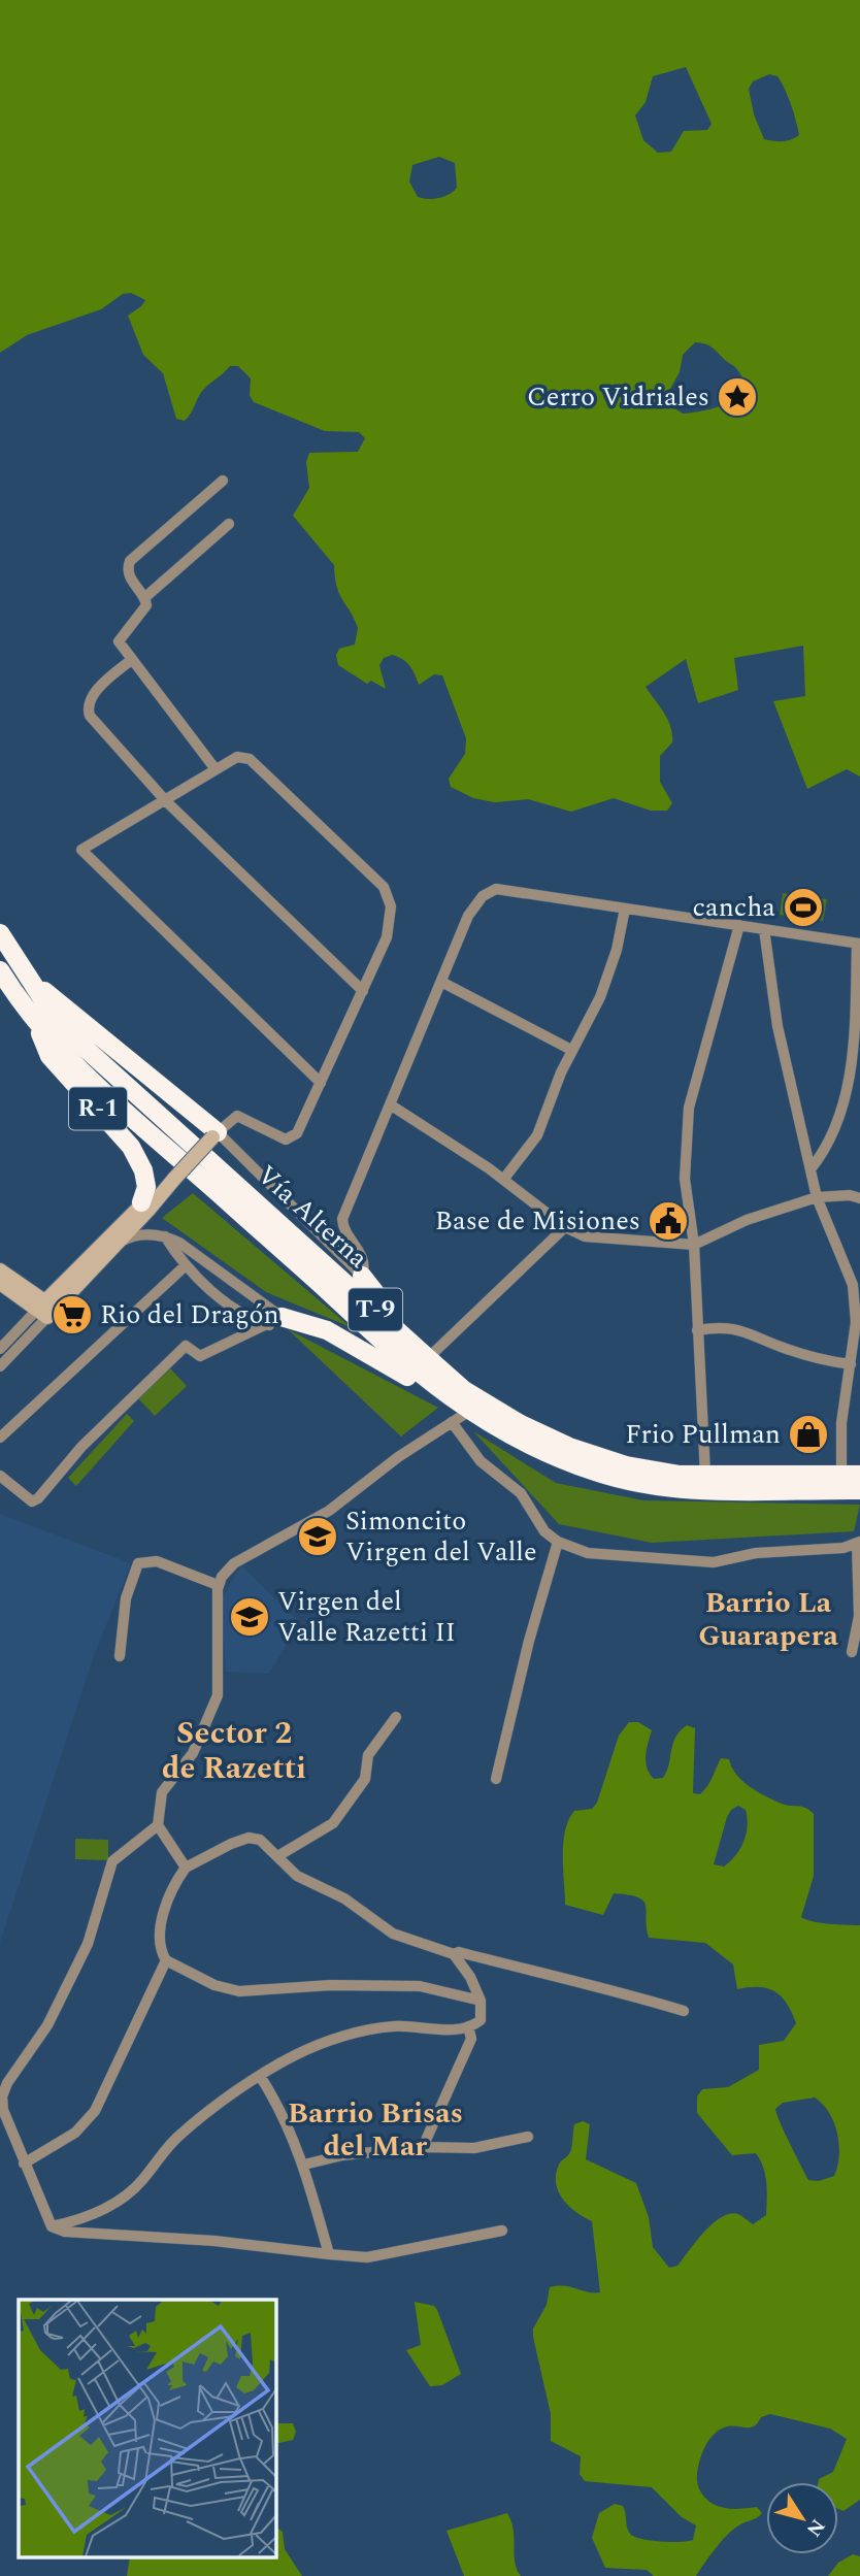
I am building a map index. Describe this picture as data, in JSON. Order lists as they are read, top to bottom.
{
  "streets": {
    "highway": ["R-1", "Vía Alterna", "T-9"]
  },
  "crossings": [
    ["R-1", "Vía Alterna"],
    ["Vía Alterna", "T-9"]
  ],
  "districts": ["Barrio La Guarapera", "Sector 2 de Razetti", "Barrio Brisas del Mar"],
  "places": {
    "place": ["Cerro Vidriales"],
    "sports": ["cancha"],
    "public building": ["Base de Misiones"],
    "supermarket": ["Rio del Dragón"],
    "shop": ["Frio Pullman"],
    "school or university": ["Simoncito Virgen del Valle", "Virgen del Valle Razetti II"]
  },
  "north": "bottom right"
}
